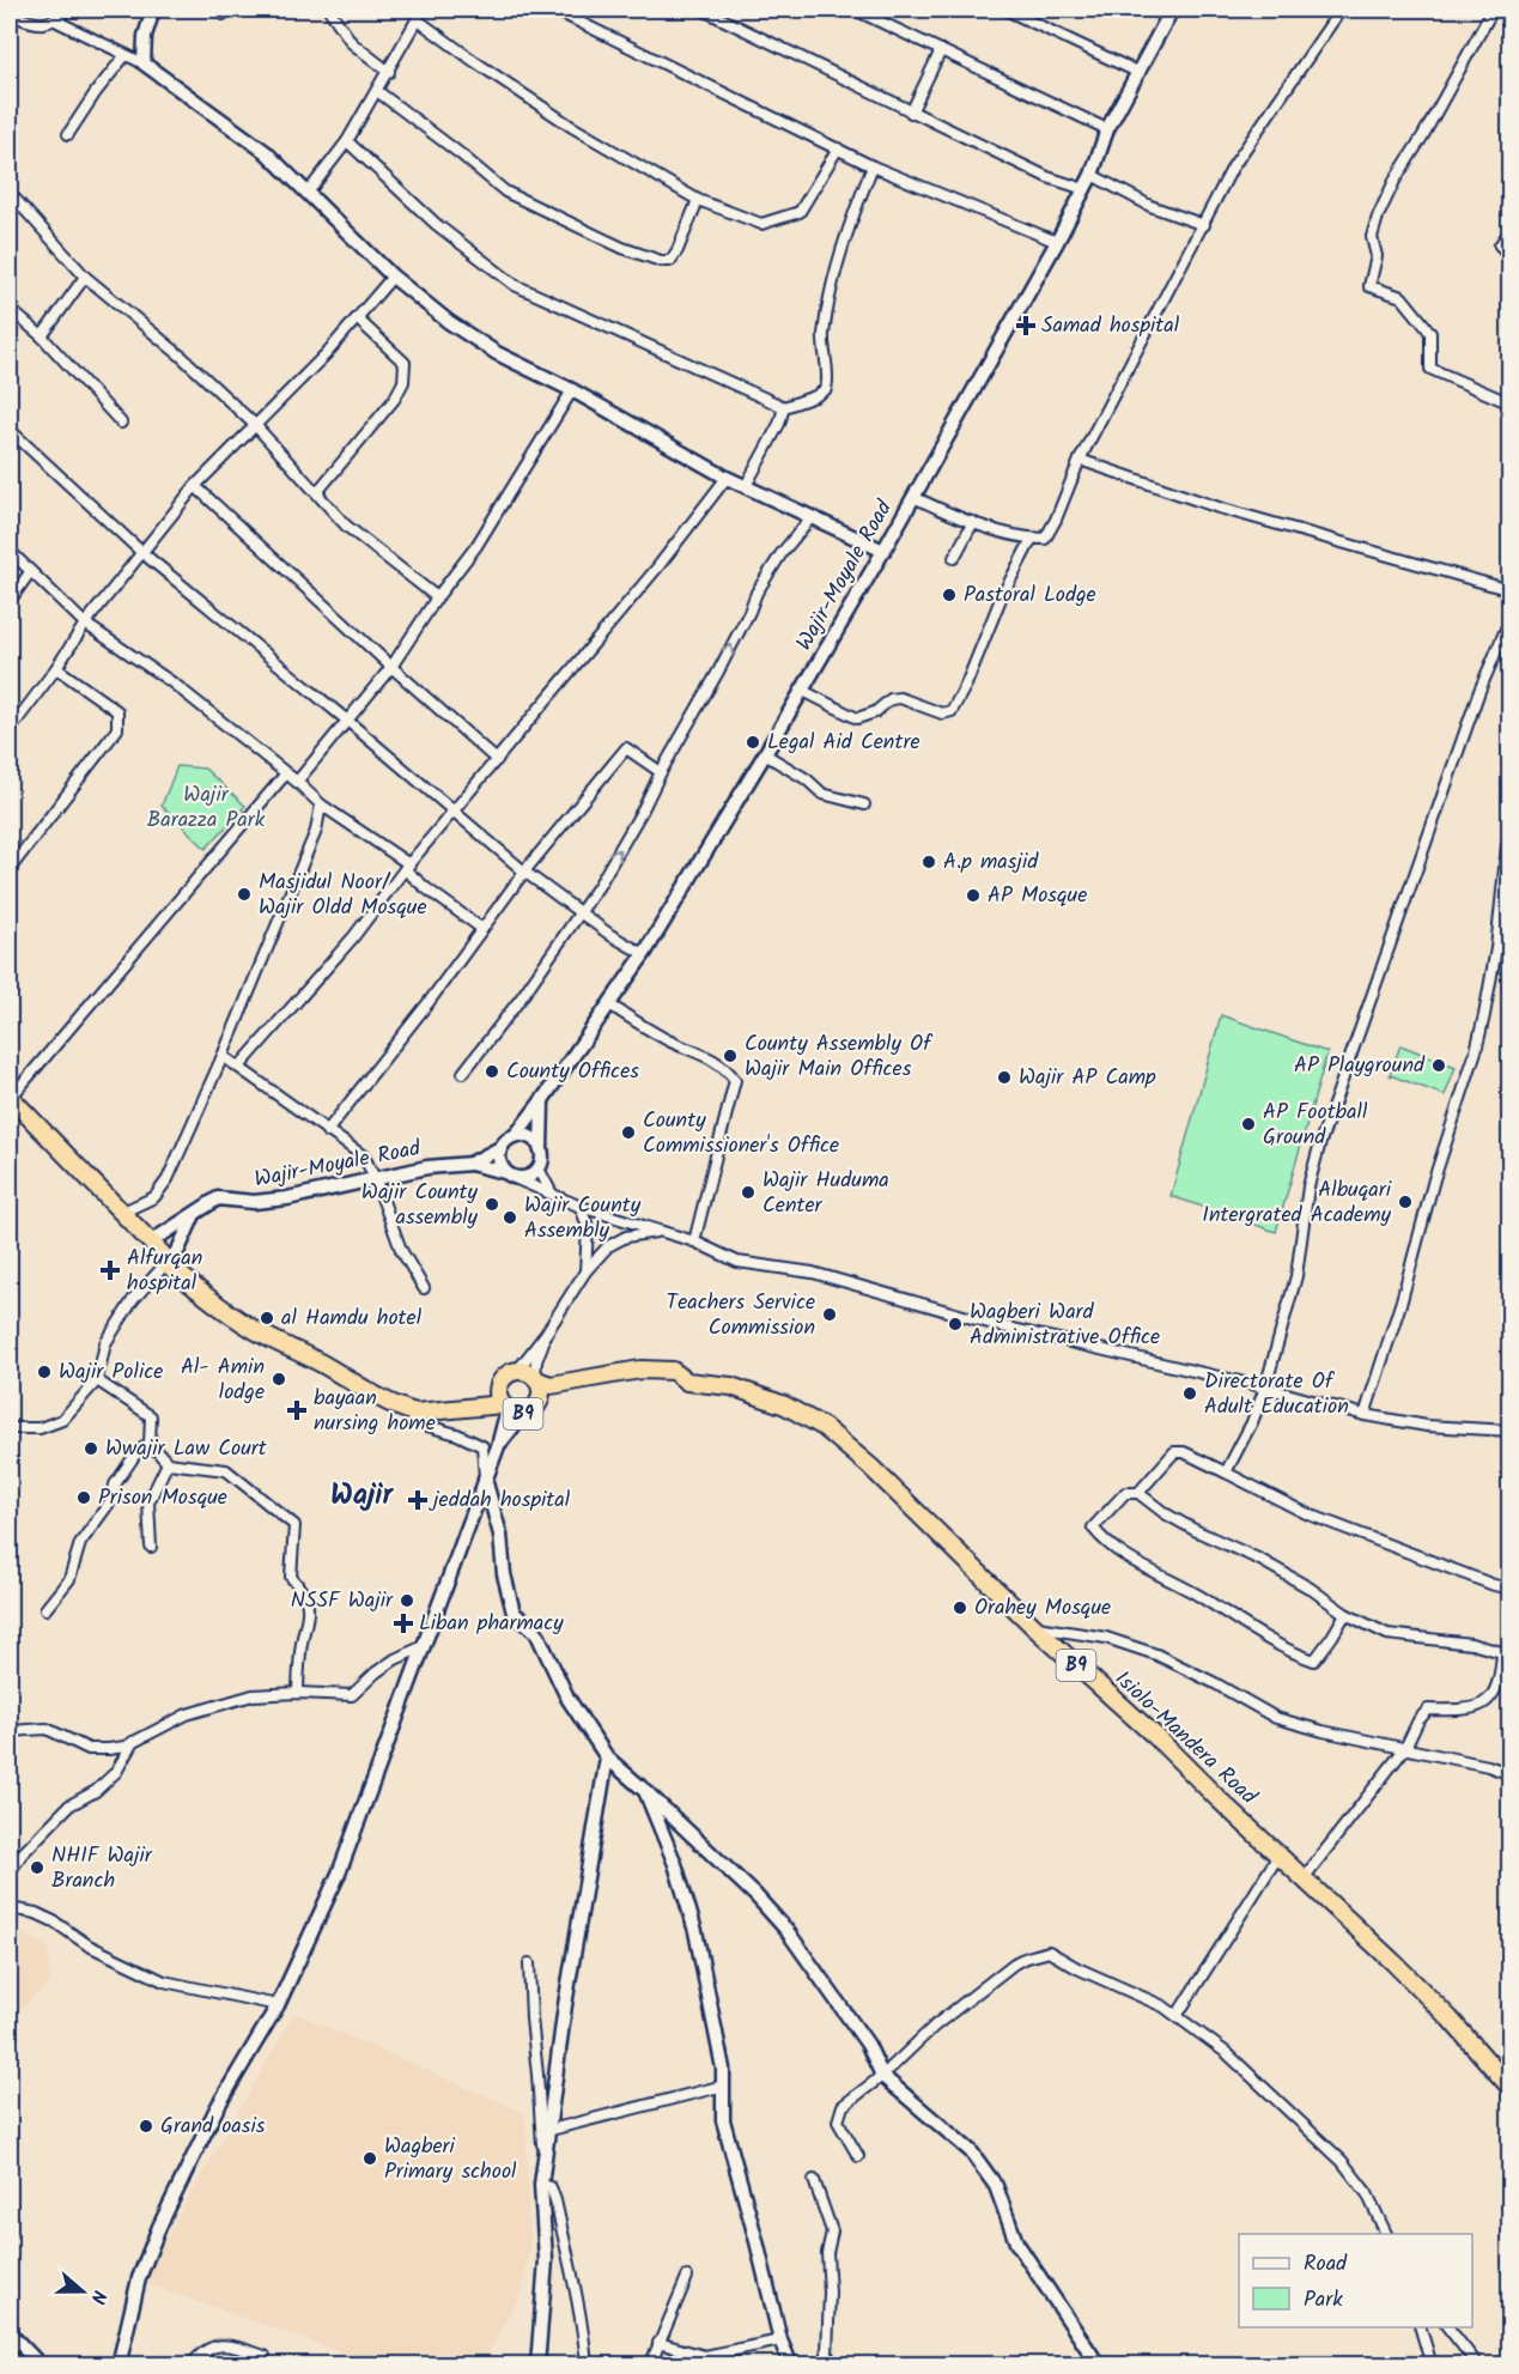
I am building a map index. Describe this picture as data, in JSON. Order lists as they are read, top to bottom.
{
  "streets": {
    "highway": ["B9", "Isiolo-Mandera Road"],
    "street": ["Wajir-Moyale Road"]
  },
  "crossings": [
    ["Wajir-Moyale Road", "B9"],
    ["B9", "Isiolo-Mandera Road"]
  ],
  "districts": ["Wajir"],
  "parks": ["Wajir Barazza Park"],
  "places": {
    "health": [
      "Samad hospital",
      "Alfurqan hospital",
      "bayaan nursing home",
      "jeddah hospital",
      "Liban pharmacy"
    ],
    "other": [
      "Pastoral Lodge",
      "Legal Aid Centre",
      "A.p masjid",
      "Masjidul Noor/ Wajir Oldd Mosque",
      "AP Mosque",
      "County Assembly Of Wajir Main Offices",
      "AP Playground",
      "County Offices",
      "Wajir AP Camp",
      "AP Football Ground",
      "County Commissioner's Office",
      "Wajir Huduma Center",
      "Albuqari Intergrated Academy",
      "Wajir County assembly",
      "Wajir County Assembly",
      "Teachers Service Commission",
      "al Hamdu hotel",
      "Wagberi Ward Administrative Office",
      "Wajir Police",
      "Al- Amin lodge",
      "Directorate Of Adult Education",
      "Wwajir Law Court",
      "Prison Mosque",
      "NSSF Wajir",
      "Orahey Mosque",
      "NHIF Wajir Branch",
      "Grand oasis",
      "Wagberi Primary school"
    ]
  },
  "legend": ["Road", "Park"],
  "north": "right"
}
